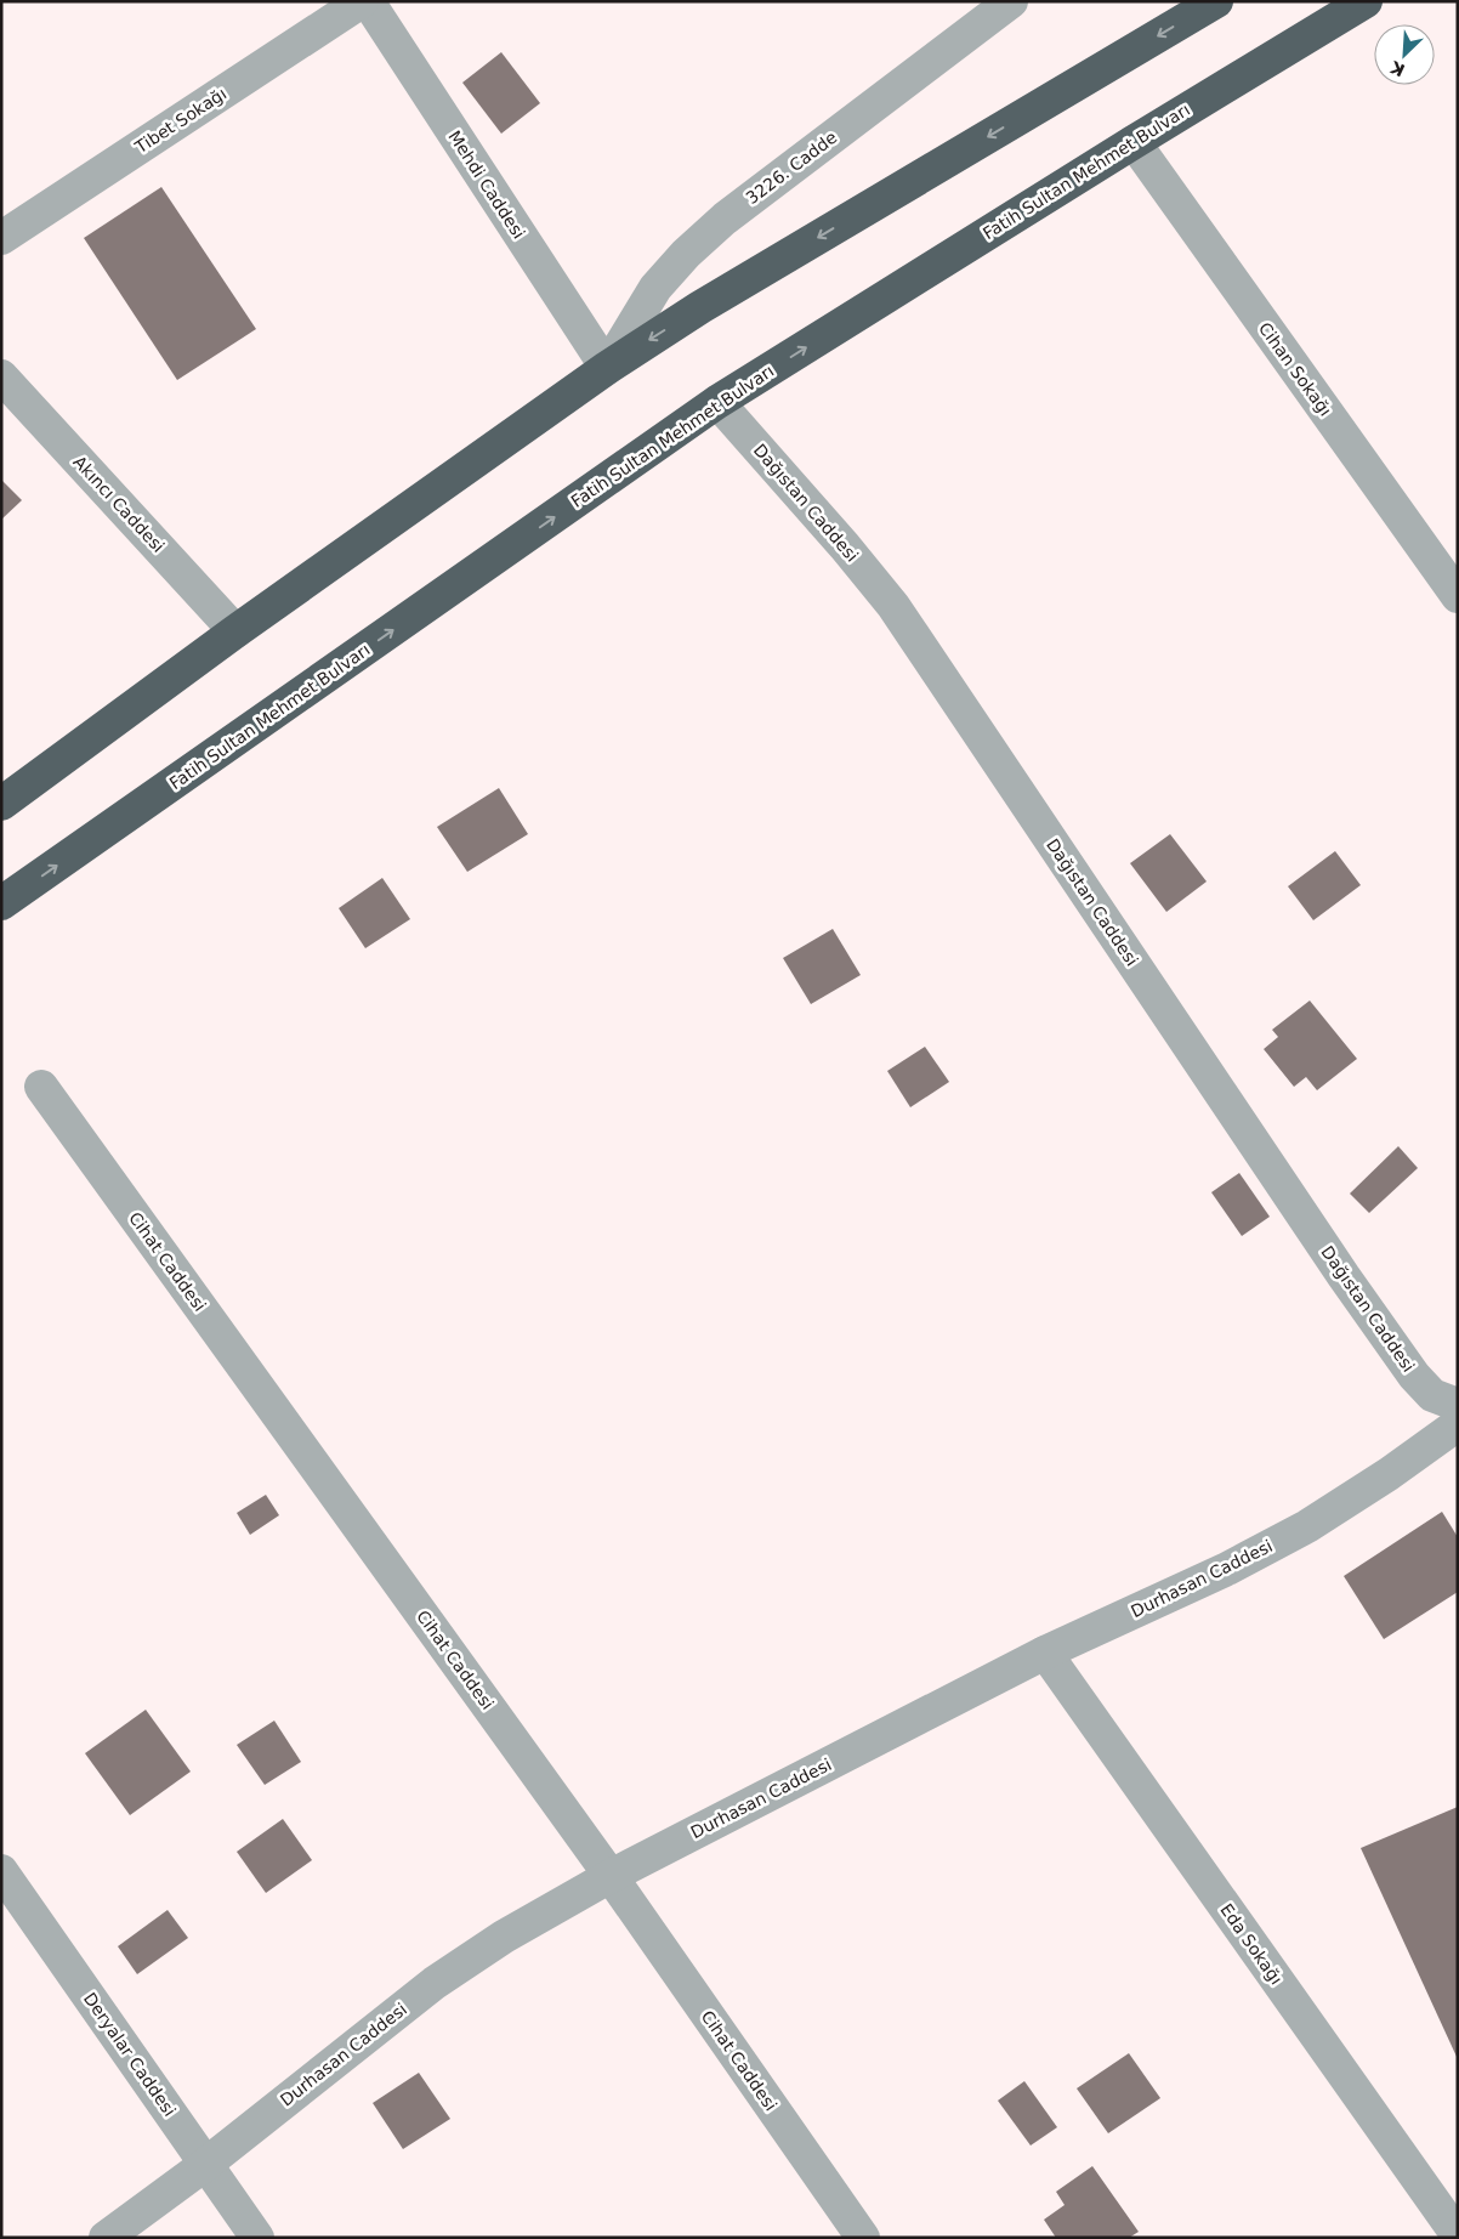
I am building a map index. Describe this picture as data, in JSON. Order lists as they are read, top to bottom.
{
  "streets": {
    "highway": ["Fatih Sultan Mehmet Bulvarı"],
    "street": [
      "Tibet Sokağı",
      "3226. Cadde",
      "Mehdi Caddesi",
      "Cihan Sokağı",
      "Dağıstan Caddesi",
      "Akıncı Caddesi",
      "Cihat Caddesi",
      "Durhasan Caddesi",
      "Eda Sokağı",
      "Deryalar Caddesi"
    ]
  },
  "crossings": [
    ["3226. Cadde", "Mehdi Caddesi"],
    ["Fatih Sultan Mehmet Bulvarı", "Cihan Sokağı"],
    ["Fatih Sultan Mehmet Bulvarı", "Dağıstan Caddesi"],
    ["Cihat Caddesi", "Durhasan Caddesi"],
    ["Durhasan Caddesi", "Eda Sokağı"],
    ["Durhasan Caddesi", "Deryalar Caddesi"]
  ],
  "north": "bottom left"
}
